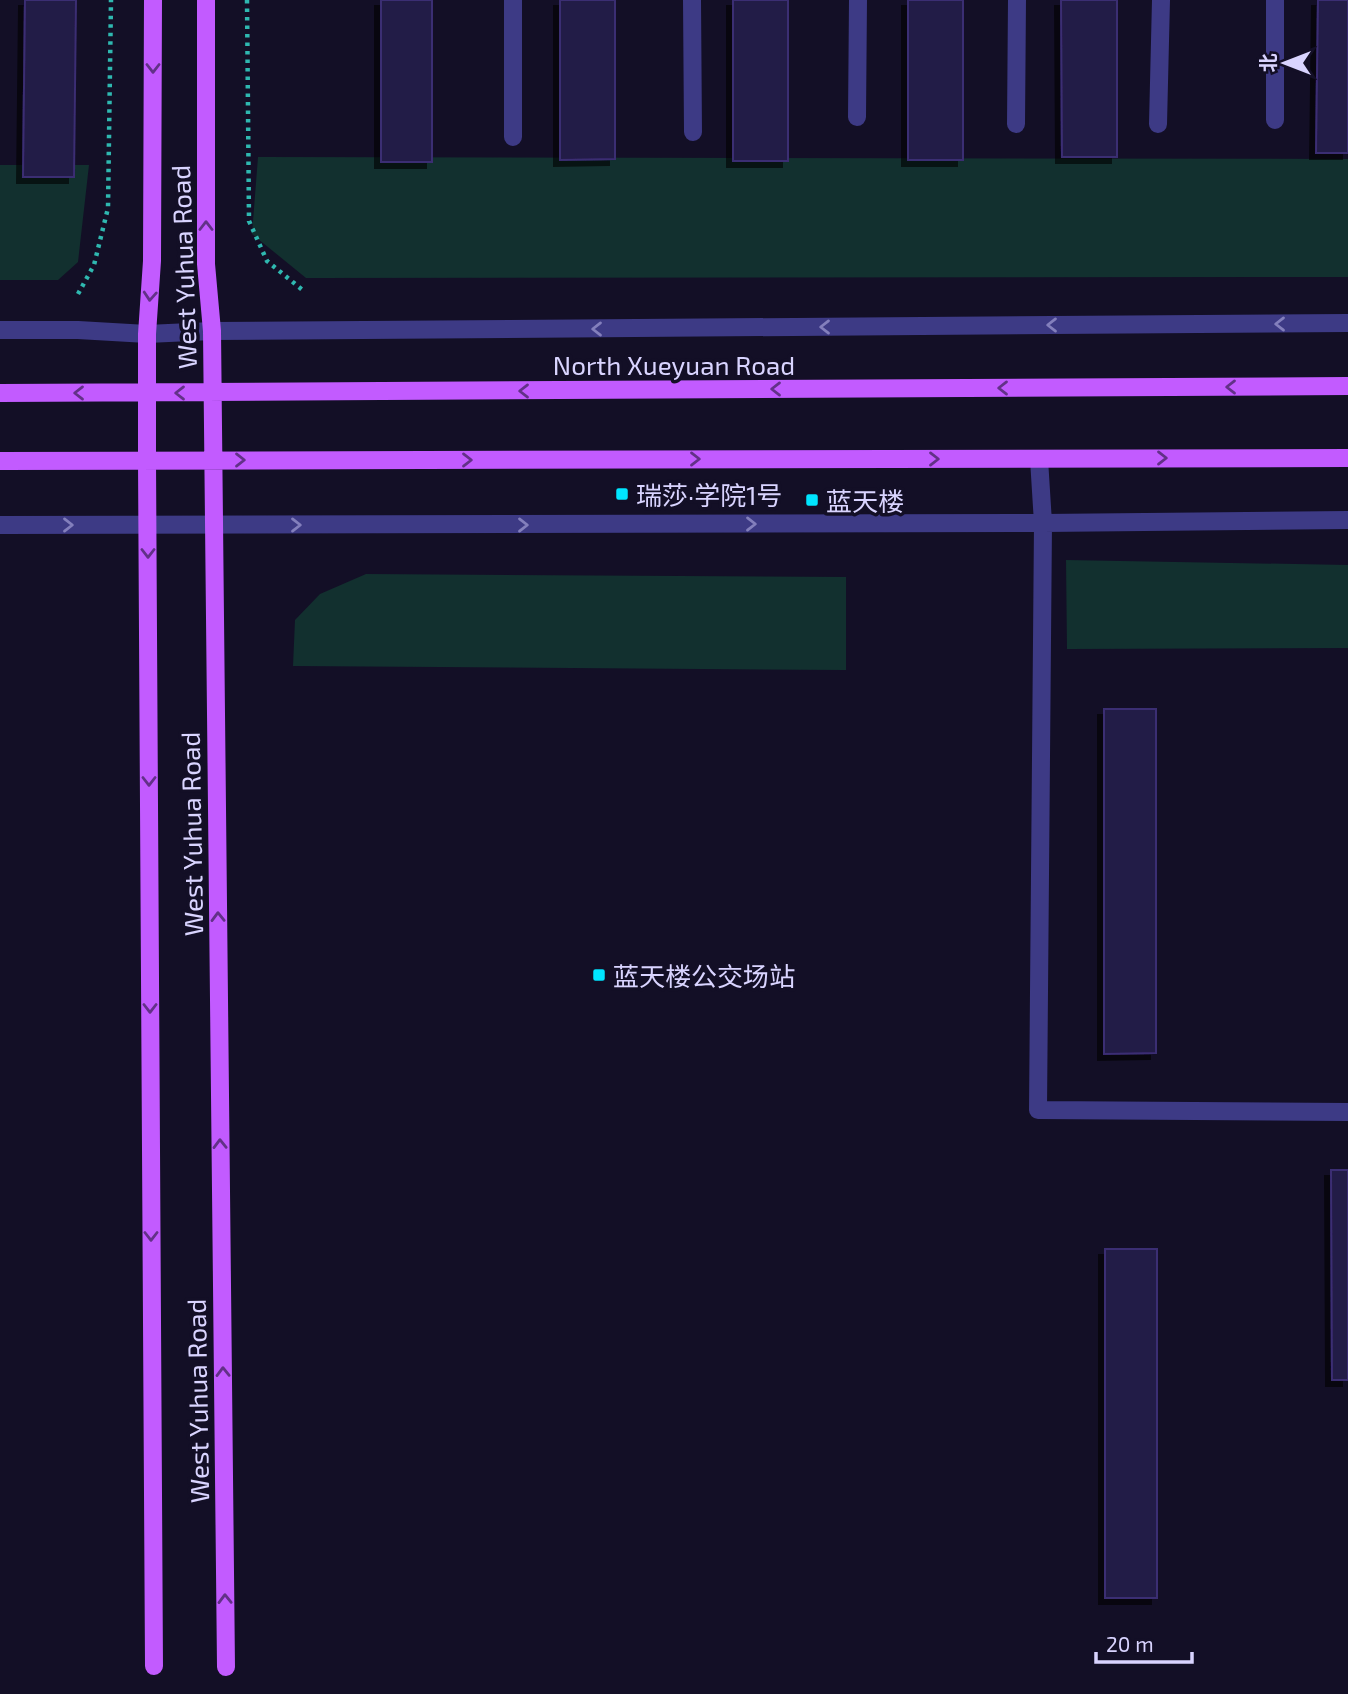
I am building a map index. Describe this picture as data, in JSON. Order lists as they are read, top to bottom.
{
  "streets": {
    "main road": ["West Yuhua Road", "North Xueyuan Road"]
  },
  "crossings": [
    ["West Yuhua Road", "North Xueyuan Road"]
  ],
  "places": {
    "transit": ["瑞莎·学院1号", "蓝天楼", "蓝天楼公交场站"]
  },
  "scale_bar": "20 m",
  "north": "left"
}
